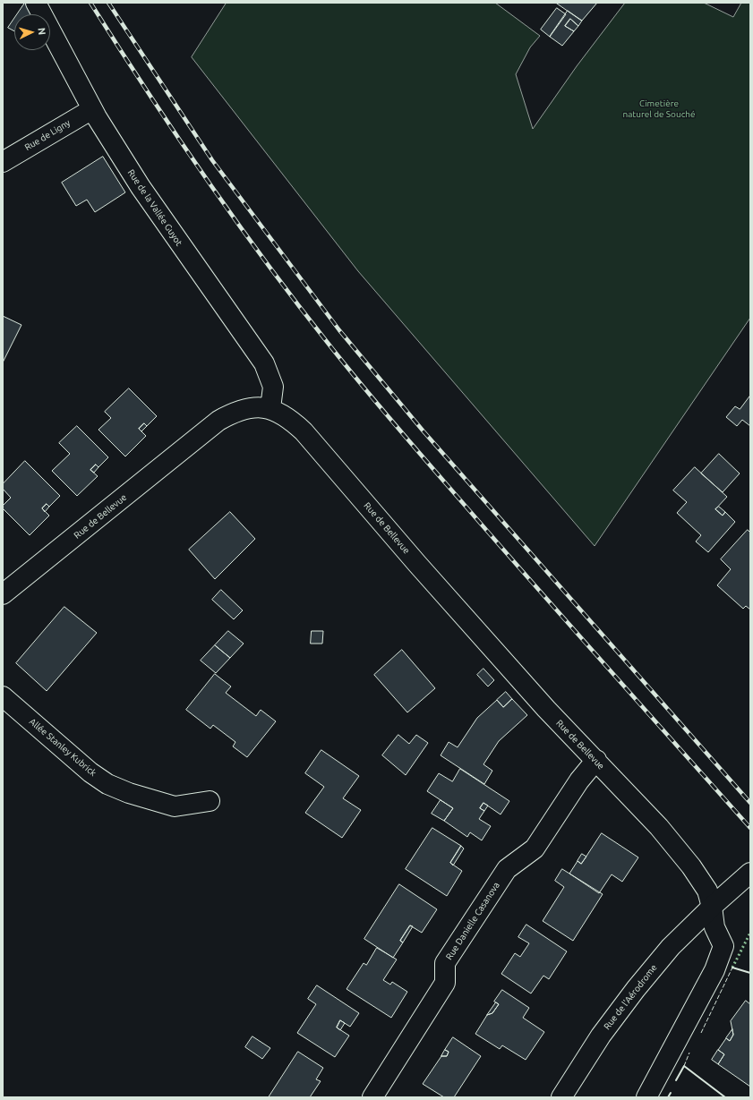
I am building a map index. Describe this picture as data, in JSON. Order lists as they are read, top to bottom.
{
  "streets": {
    "street": [
      "Rue de Ligny",
      "Rue de la Vallée Guyot",
      "Rue de Bellevue",
      "Allée Stanley Kubrick",
      "Rue Danielle Casanova",
      "Rue de l'Aérodrome"
    ]
  },
  "crossings": [
    ["Rue de Ligny", "Rue de la Vallée Guyot"],
    ["Rue de la Vallée Guyot", "Rue de Bellevue"],
    ["Rue de Bellevue", "Rue Danielle Casanova"],
    ["Rue de Bellevue", "Rue de l'Aérodrome"]
  ],
  "parks": ["Cimetière naturel de Souché"],
  "north": "right"
}
